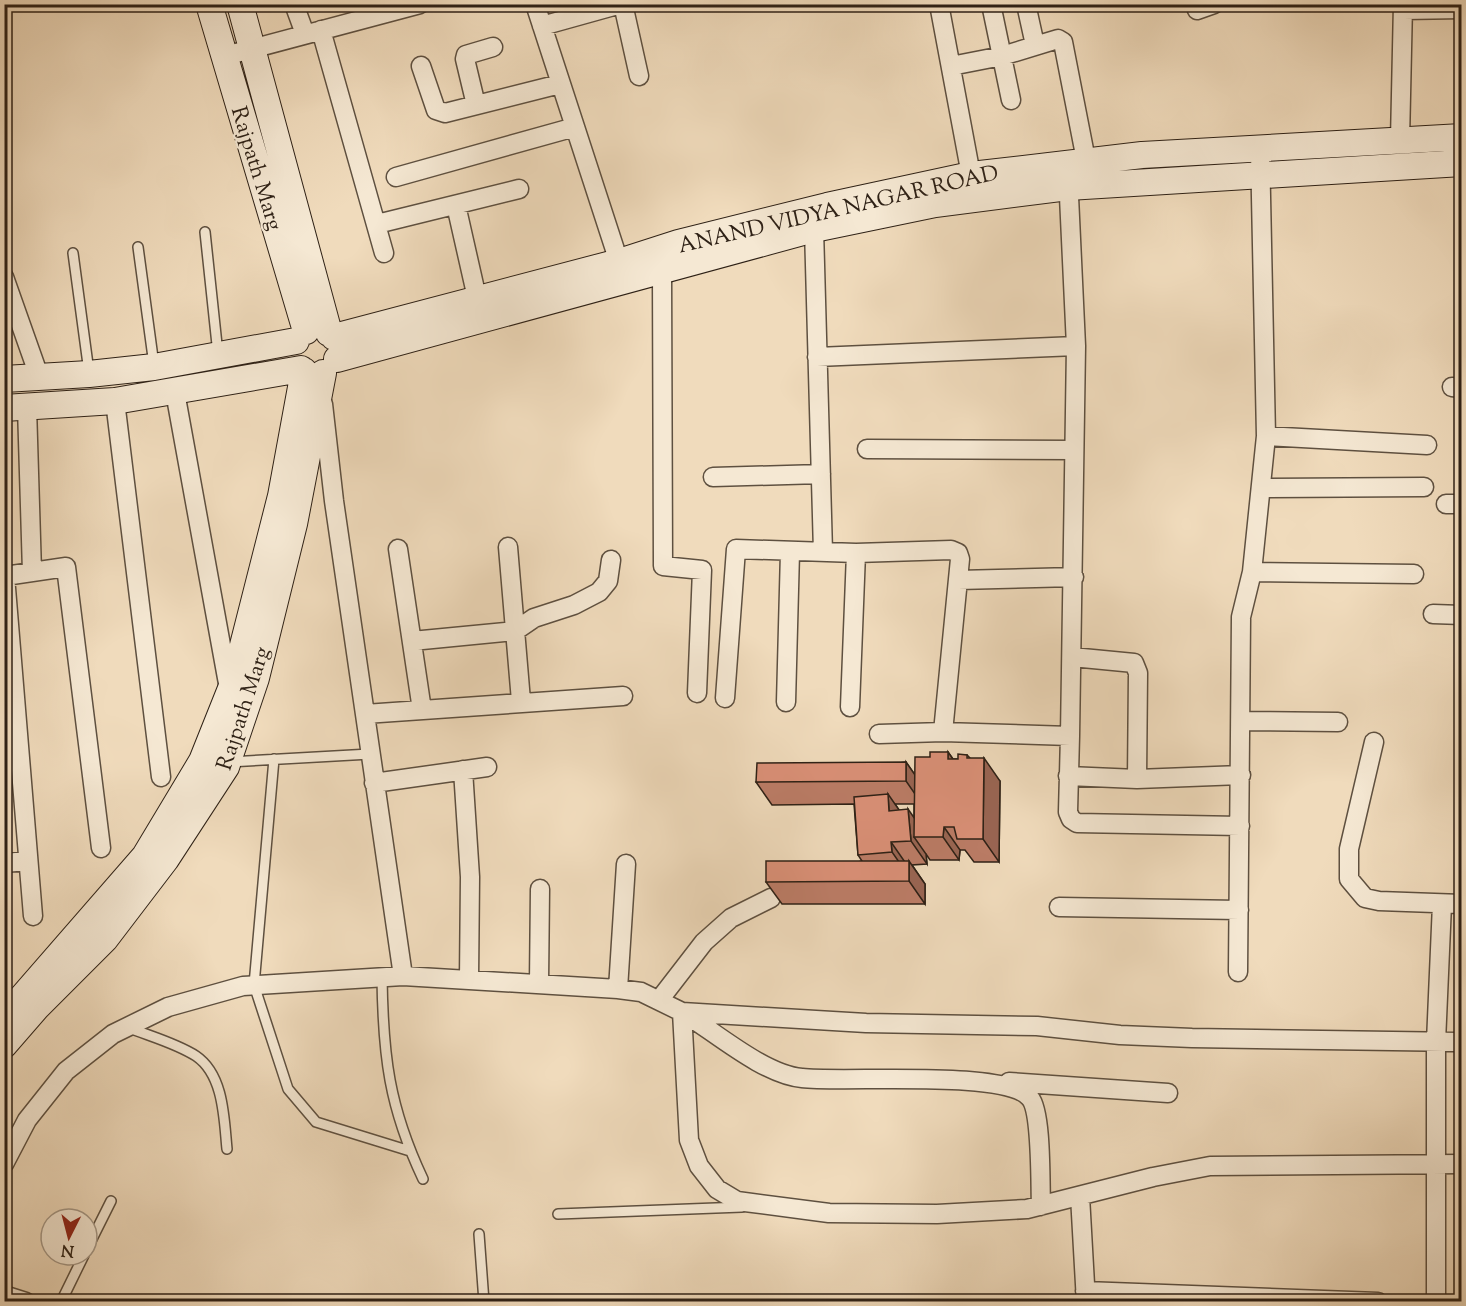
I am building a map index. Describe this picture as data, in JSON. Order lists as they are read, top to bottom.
{
  "streets": {
    "main road": ["Rajpath Marg", "ANAND VIDYA NAGAR ROAD"]
  },
  "crossings": [
    ["Rajpath Marg", "ANAND VIDYA NAGAR ROAD"]
  ],
  "north": "bottom"
}
